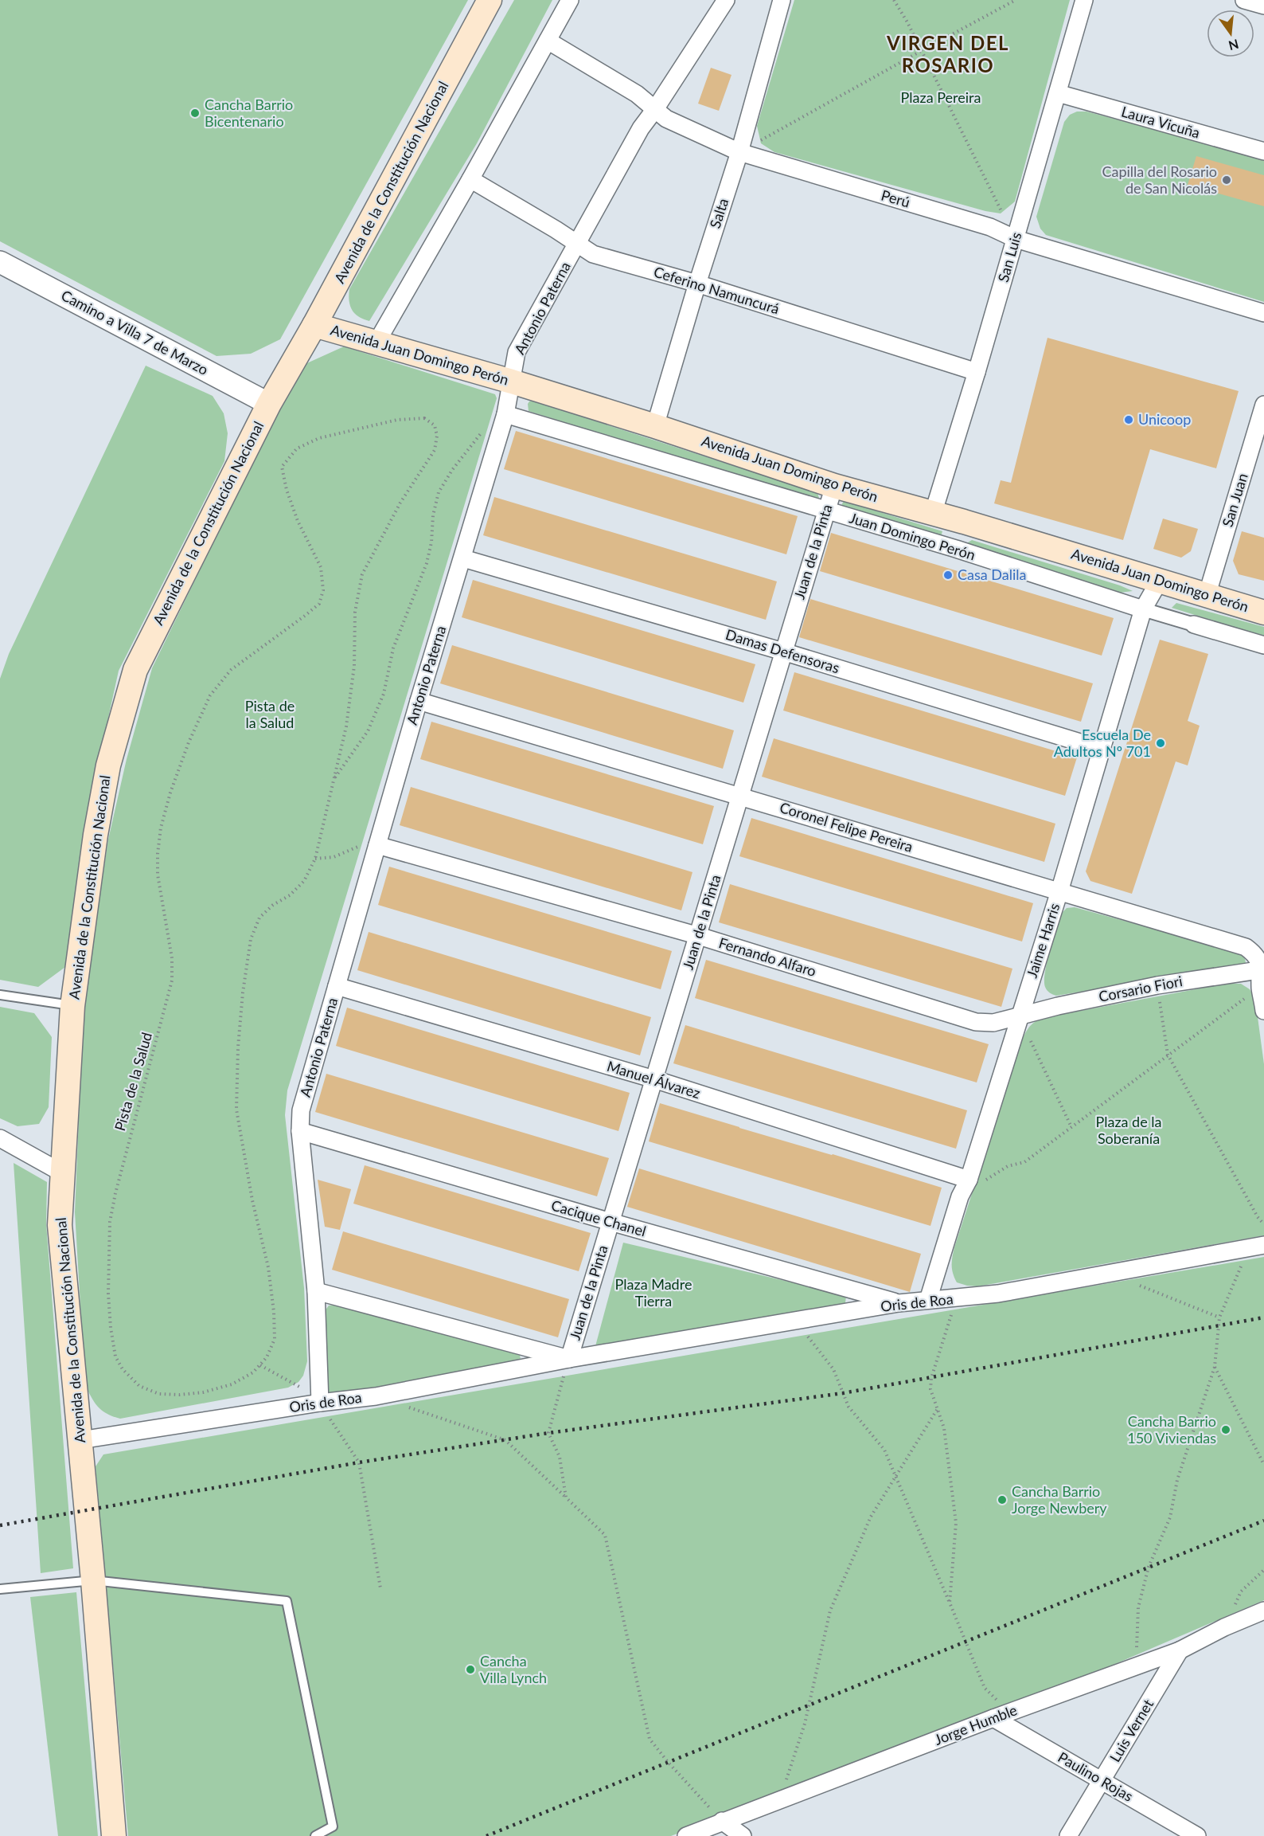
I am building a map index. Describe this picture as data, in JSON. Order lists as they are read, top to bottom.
{
  "streets": {
    "main road": ["Avenida de la Constitución Nacional", "Avenida Juan Domingo Perón"],
    "street": [
      "Laura Vicuña",
      "Perú",
      "Salta",
      "San Luis",
      "Ceferino Namuncurá",
      "Antonio Paterna",
      "Camino a Villa 7 de Marzo",
      "San Juan",
      "Juan Domingo Perón",
      "Juan de la Pinta",
      "Damas Defensoras",
      "Coronel Felipe Pereira",
      "Jaime Harris",
      "Fernando Alfaro",
      "Corsario Fiori",
      "Manuel Álvarez",
      "Cacique Chanel",
      "Oris de Roa",
      "Jorge Humble",
      "Luis Vernet",
      "Paulino Rojas"
    ],
    "path": ["Pista de la Salud"]
  },
  "crossings": [
    ["Laura Vicuña", "San Luis"],
    ["Avenida de la Constitución Nacional", "Camino a Villa 7 de Marzo"],
    ["Avenida de la Constitución Nacional", "Avenida Juan Domingo Perón"],
    ["Avenida de la Constitución Nacional", "Oris de Roa"],
    ["Perú", "Salta"],
    ["Perú", "San Luis"],
    ["Perú", "Antonio Paterna"],
    ["Salta", "Ceferino Namuncurá"],
    ["Salta", "Avenida Juan Domingo Perón"],
    ["San Luis", "Ceferino Namuncurá"],
    ["San Luis", "Avenida Juan Domingo Perón"],
    ["Ceferino Namuncurá", "Antonio Paterna"],
    ["Antonio Paterna", "Avenida Juan Domingo Perón"],
    ["Antonio Paterna", "Juan Domingo Perón"],
    ["Antonio Paterna", "Damas Defensoras"],
    ["Antonio Paterna", "Coronel Felipe Pereira"],
    ["Antonio Paterna", "Fernando Alfaro"],
    ["Antonio Paterna", "Manuel Álvarez"],
    ["Antonio Paterna", "Cacique Chanel"],
    ["Antonio Paterna", "Oris de Roa"],
    ["Avenida Juan Domingo Perón", "San Juan"],
    ["Avenida Juan Domingo Perón", "Juan de la Pinta"],
    ["Avenida Juan Domingo Perón", "Jaime Harris"],
    ["Juan Domingo Perón", "Juan de la Pinta"],
    ["Juan Domingo Perón", "Jaime Harris"],
    ["Juan de la Pinta", "Damas Defensoras"],
    ["Juan de la Pinta", "Coronel Felipe Pereira"],
    ["Juan de la Pinta", "Fernando Alfaro"],
    ["Juan de la Pinta", "Manuel Álvarez"],
    ["Juan de la Pinta", "Cacique Chanel"],
    ["Juan de la Pinta", "Oris de Roa"],
    ["Damas Defensoras", "Jaime Harris"],
    ["Coronel Felipe Pereira", "Jaime Harris"],
    ["Coronel Felipe Pereira", "Corsario Fiori"],
    ["Jaime Harris", "Fernando Alfaro"],
    ["Jaime Harris", "Corsario Fiori"],
    ["Jaime Harris", "Manuel Álvarez"],
    ["Jaime Harris", "Oris de Roa"],
    ["Fernando Alfaro", "Corsario Fiori"],
    ["Cacique Chanel", "Oris de Roa"],
    ["Jorge Humble", "Luis Vernet"],
    ["Jorge Humble", "Paulino Rojas"],
    ["Luis Vernet", "Paulino Rojas"]
  ],
  "districts": ["VIRGEN DEL ROSARIO"],
  "parks": [
    "Plaza Pereira",
    "Pista de la Salud",
    "Plaza de la Soberanía",
    "Plaza Madre Tierra"
  ],
  "places": [
    "Cancha Barrio Bicentenario",
    "Capilla del Rosario de San Nicolás",
    "Unicoop",
    "Casa Dalila",
    "Escuela De Adultos Nº 701",
    "Cancha Barrio 150 Viviendas",
    "Cancha Barrio Jorge Newbery",
    "Cancha Villa Lynch"
  ],
  "north": "bottom"
}
